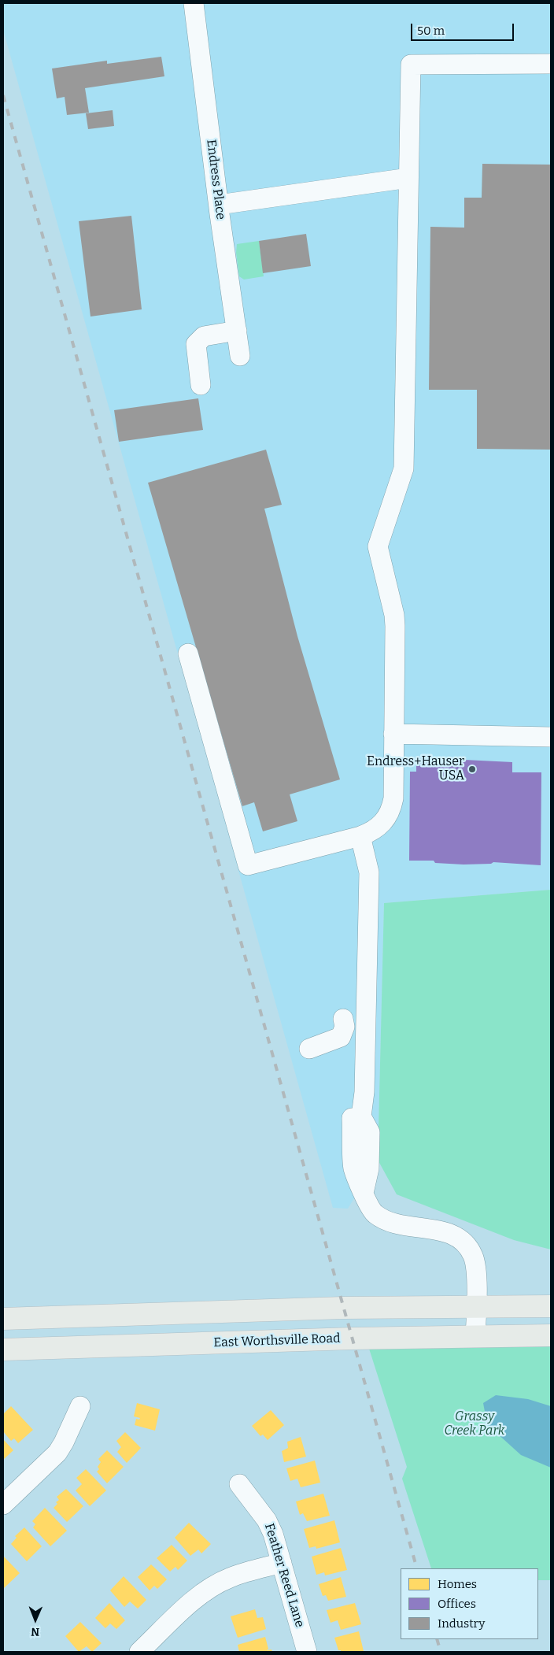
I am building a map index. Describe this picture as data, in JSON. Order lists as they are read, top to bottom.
{
  "streets": {
    "main road": ["East Worthsville Road"],
    "street": ["Endress Place", "Feather Reed Lane"]
  },
  "parks": ["Grassy Creek Park"],
  "places": ["Endress+Hauser USA"],
  "legend": ["Homes", "Offices", "Industry"],
  "scale_bar": "50 m",
  "north": "bottom"
}
